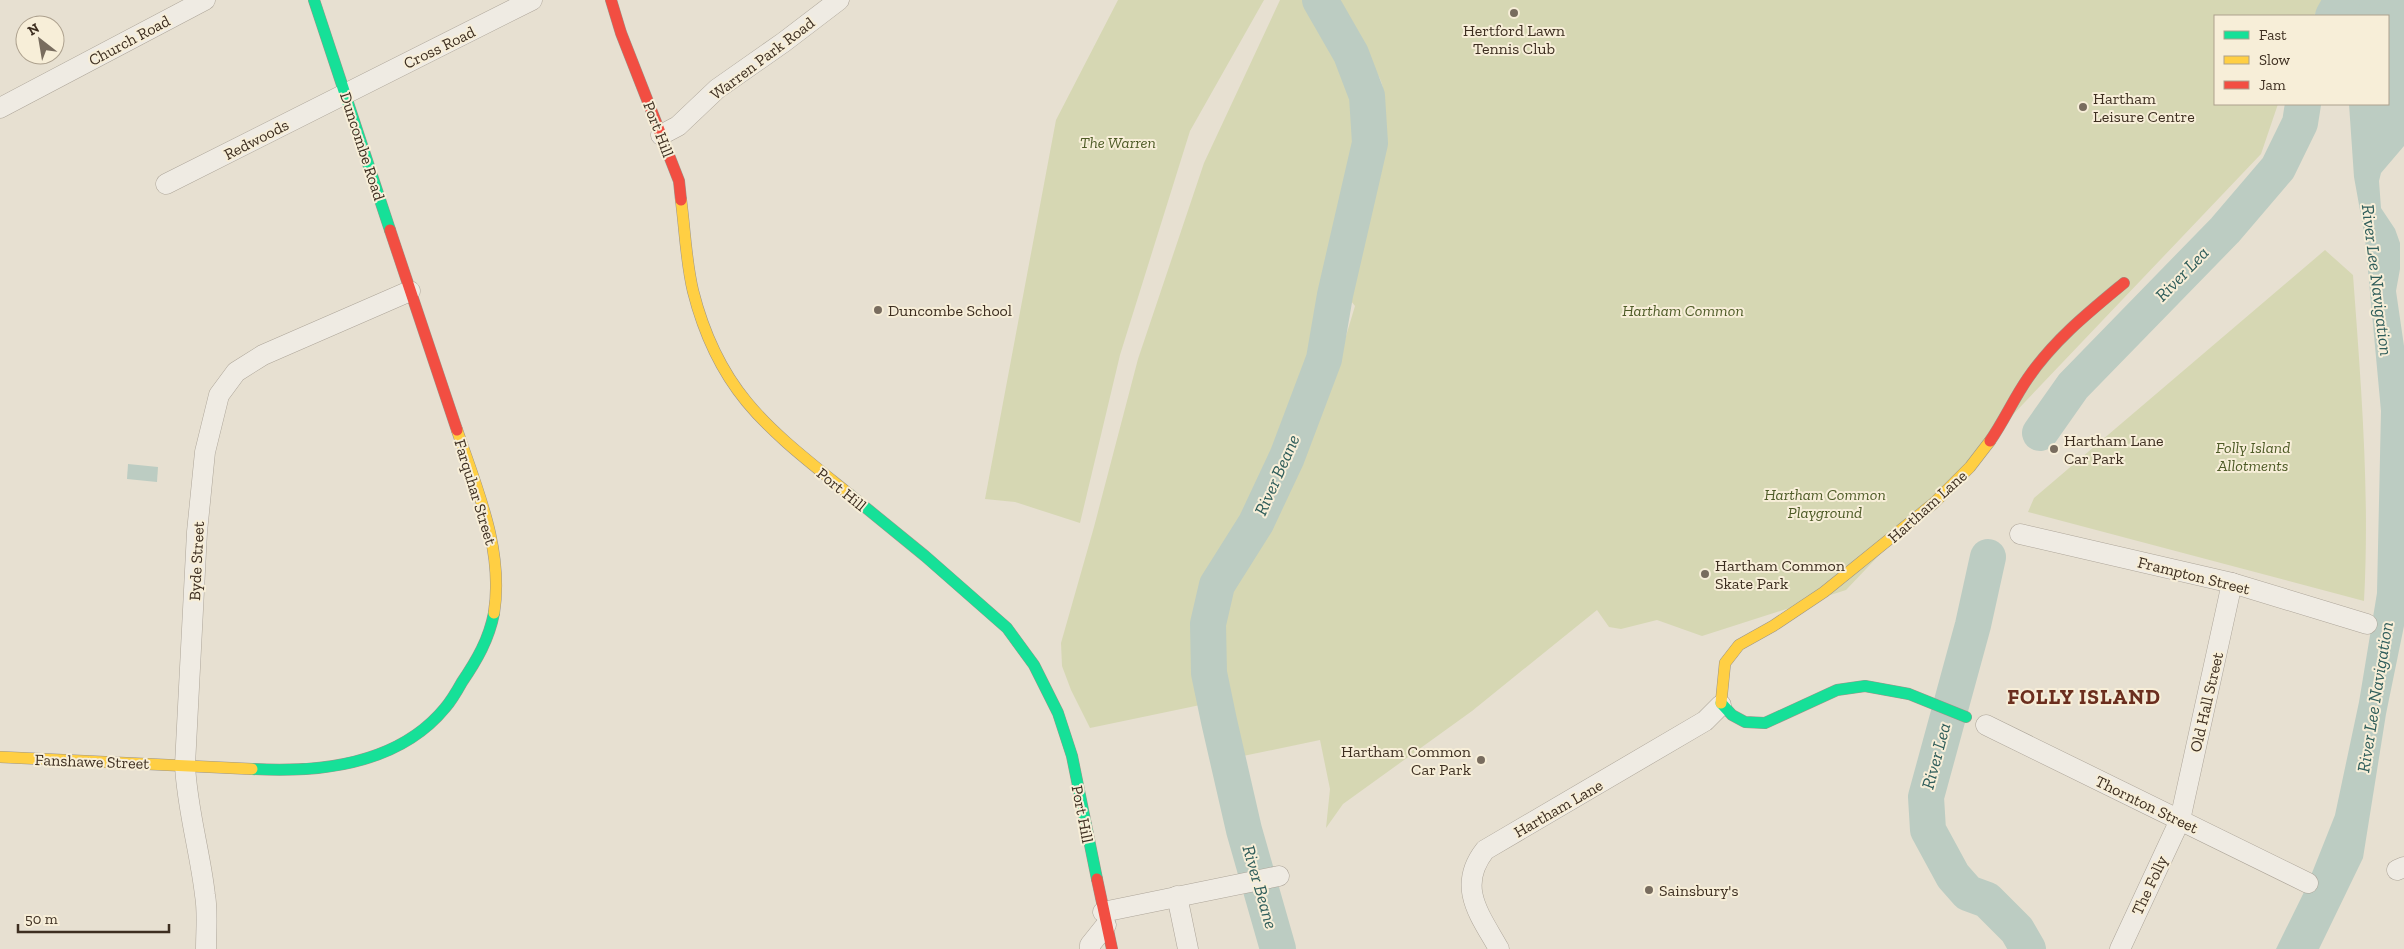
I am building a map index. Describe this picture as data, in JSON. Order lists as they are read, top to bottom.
{
  "streets": {
    "street": [
      "Church Road",
      "Cross Road",
      "Warren Park Road",
      "Port Hill",
      "Redwoods",
      "Duncombe Road",
      "Farquhar Street",
      "Hartham Lane",
      "Byde Street",
      "Frampton Street",
      "Old Hall Street",
      "Fanshawe Street",
      "Thornton Street",
      "The Folly"
    ]
  },
  "crossings": [
    ["Cross Road", "Redwoods"],
    ["Cross Road", "Duncombe Road"],
    ["Warren Park Road", "Port Hill"],
    ["Redwoods", "Duncombe Road"],
    ["Duncombe Road", "Farquhar Street"],
    ["Duncombe Road", "Byde Street"],
    ["Farquhar Street", "Byde Street"],
    ["Farquhar Street", "Fanshawe Street"],
    ["Byde Street", "Fanshawe Street"],
    ["Frampton Street", "Old Hall Street"],
    ["Old Hall Street", "Thornton Street"],
    ["Old Hall Street", "The Folly"],
    ["Thornton Street", "The Folly"]
  ],
  "districts": ["FOLLY ISLAND"],
  "water": ["River Lea", "River Lee Navigation", "River Beane"],
  "parks": [
    "The Warren",
    "Hartham Common",
    "Folly Island Allotments",
    "Hartham Common Playground"
  ],
  "places": [
    "Hertford Lawn Tennis Club",
    "Hartham Leisure Centre",
    "Duncombe School",
    "Hartham Lane Car Park",
    "Hartham Common Skate Park",
    "Hartham Common Car Park",
    "Sainsbury's"
  ],
  "legend": ["Fast", "Slow", "Jam"],
  "scale_bar": "50 m",
  "north": "top left"
}
